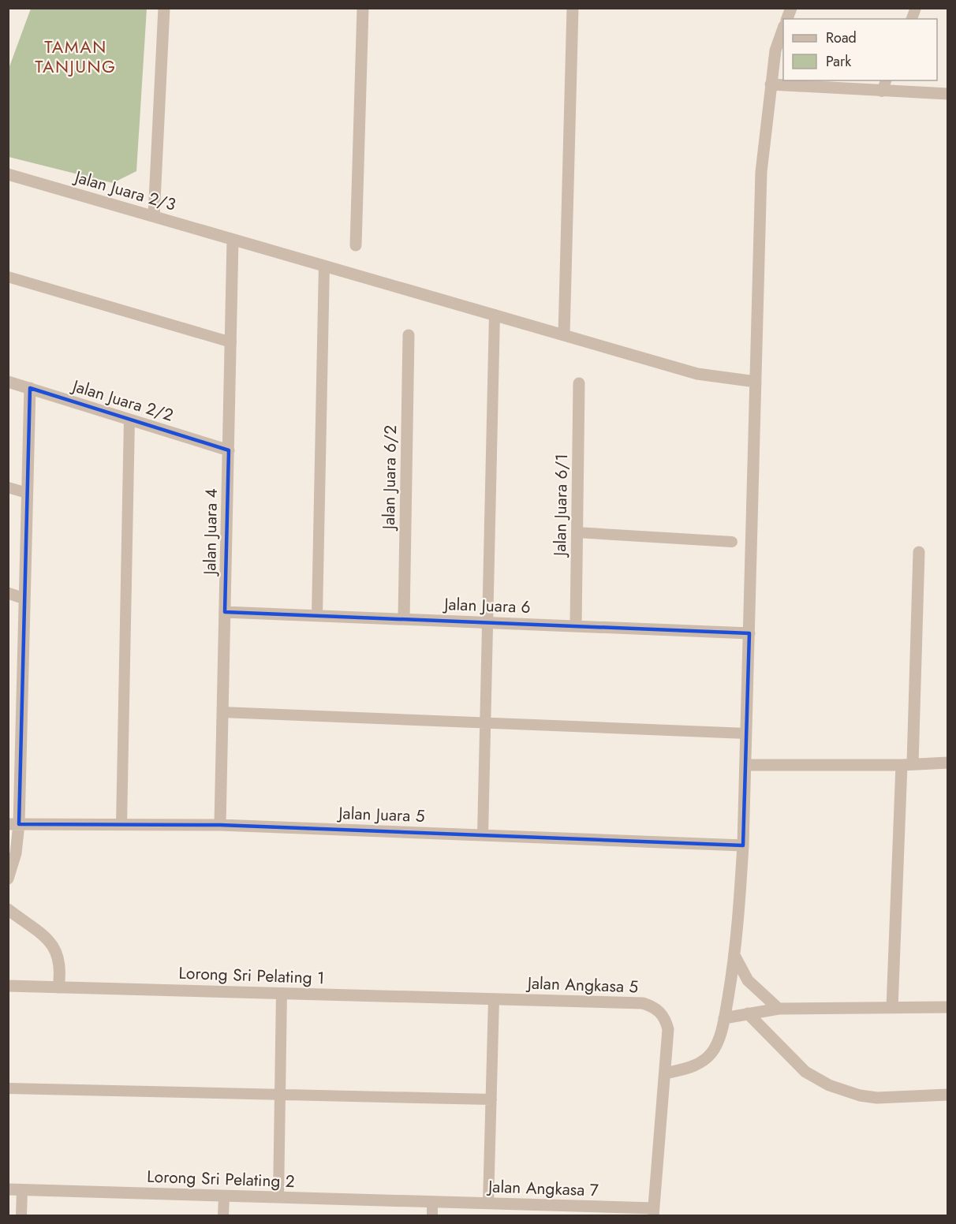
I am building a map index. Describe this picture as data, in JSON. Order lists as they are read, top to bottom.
{
  "streets": {
    "street": [
      "Jalan Juara 2/3",
      "Jalan Juara 2/2",
      "Jalan Juara 6/2",
      "Jalan Juara 6/1",
      "Jalan Juara 4",
      "Jalan Juara 6",
      "Jalan Juara 5",
      "Lorong Sri Pelating 1",
      "Jalan Angkasa 5",
      "Lorong Sri Pelating 2",
      "Jalan Angkasa 7"
    ]
  },
  "crossings": [
    ["Jalan Juara 2/3", "Jalan Juara 4"],
    ["Jalan Juara 2/2", "Jalan Juara 4"],
    ["Jalan Juara 6/2", "Jalan Juara 6"],
    ["Jalan Juara 6/1", "Jalan Juara 6"],
    ["Jalan Juara 4", "Jalan Juara 6"],
    ["Jalan Juara 4", "Jalan Juara 5"],
    ["Lorong Sri Pelating 1", "Jalan Angkasa 5"],
    ["Lorong Sri Pelating 2", "Jalan Angkasa 7"]
  ],
  "districts": ["TAMAN TANJUNG"],
  "legend": ["Road", "Park"]
}
